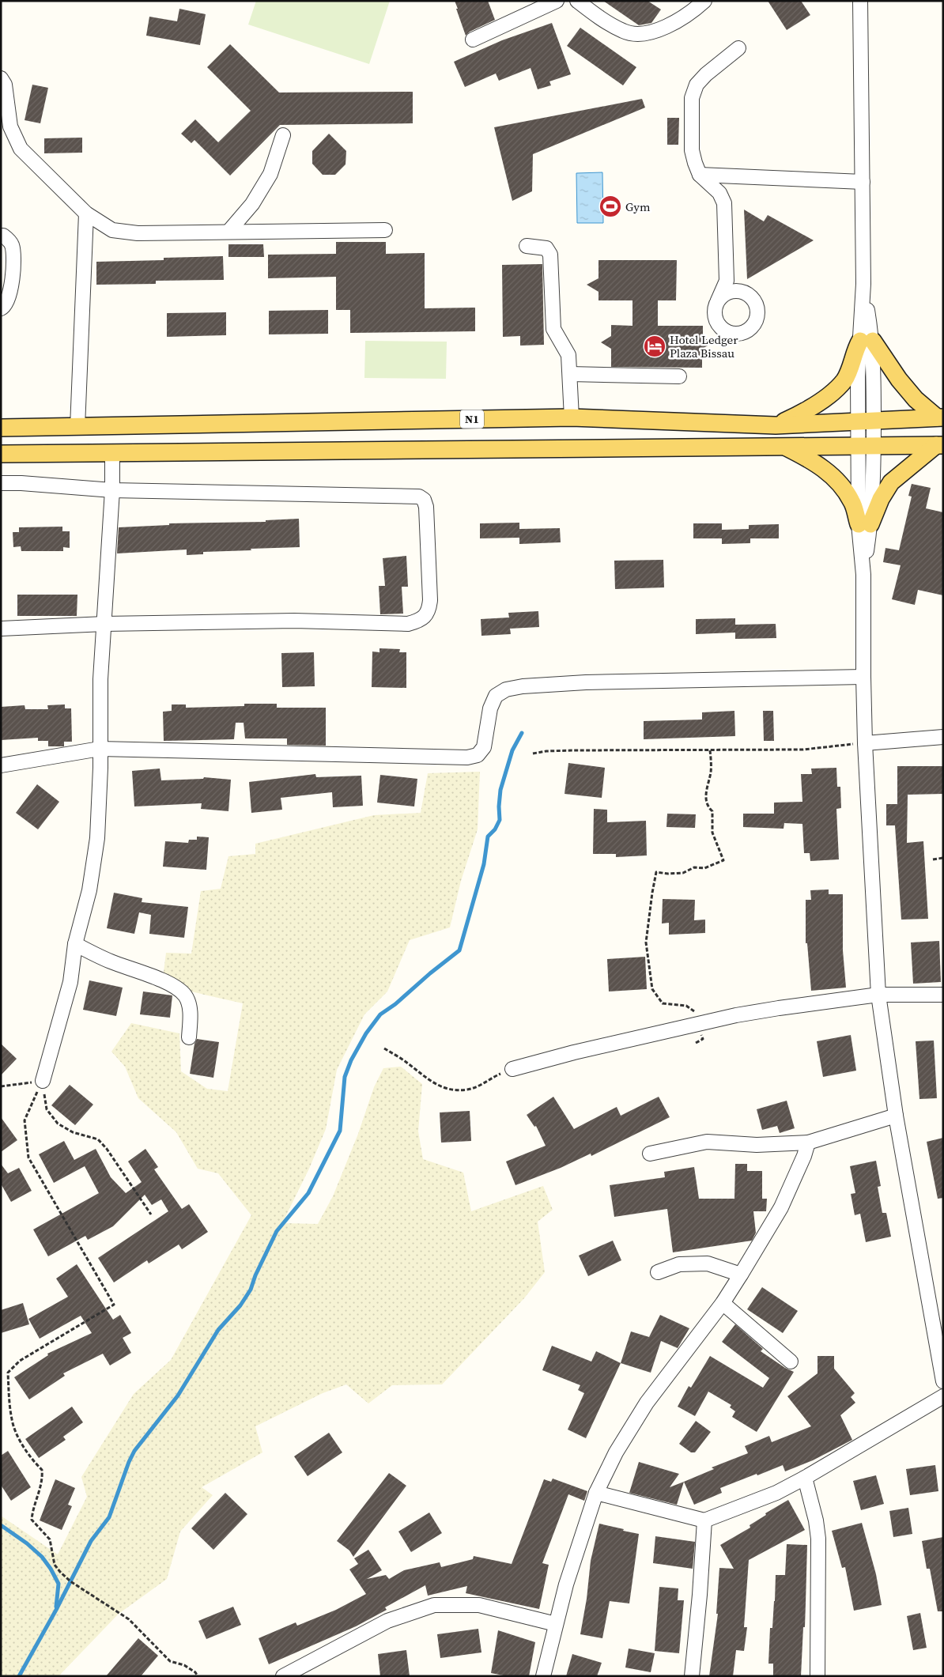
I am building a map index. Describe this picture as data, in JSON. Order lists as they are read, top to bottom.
{
  "streets": {
    "main road": ["N1"]
  },
  "places": {
    "sports": ["Gym"],
    "hotel": ["Hotel Ledger Plaza Bissau"]
  }
}
